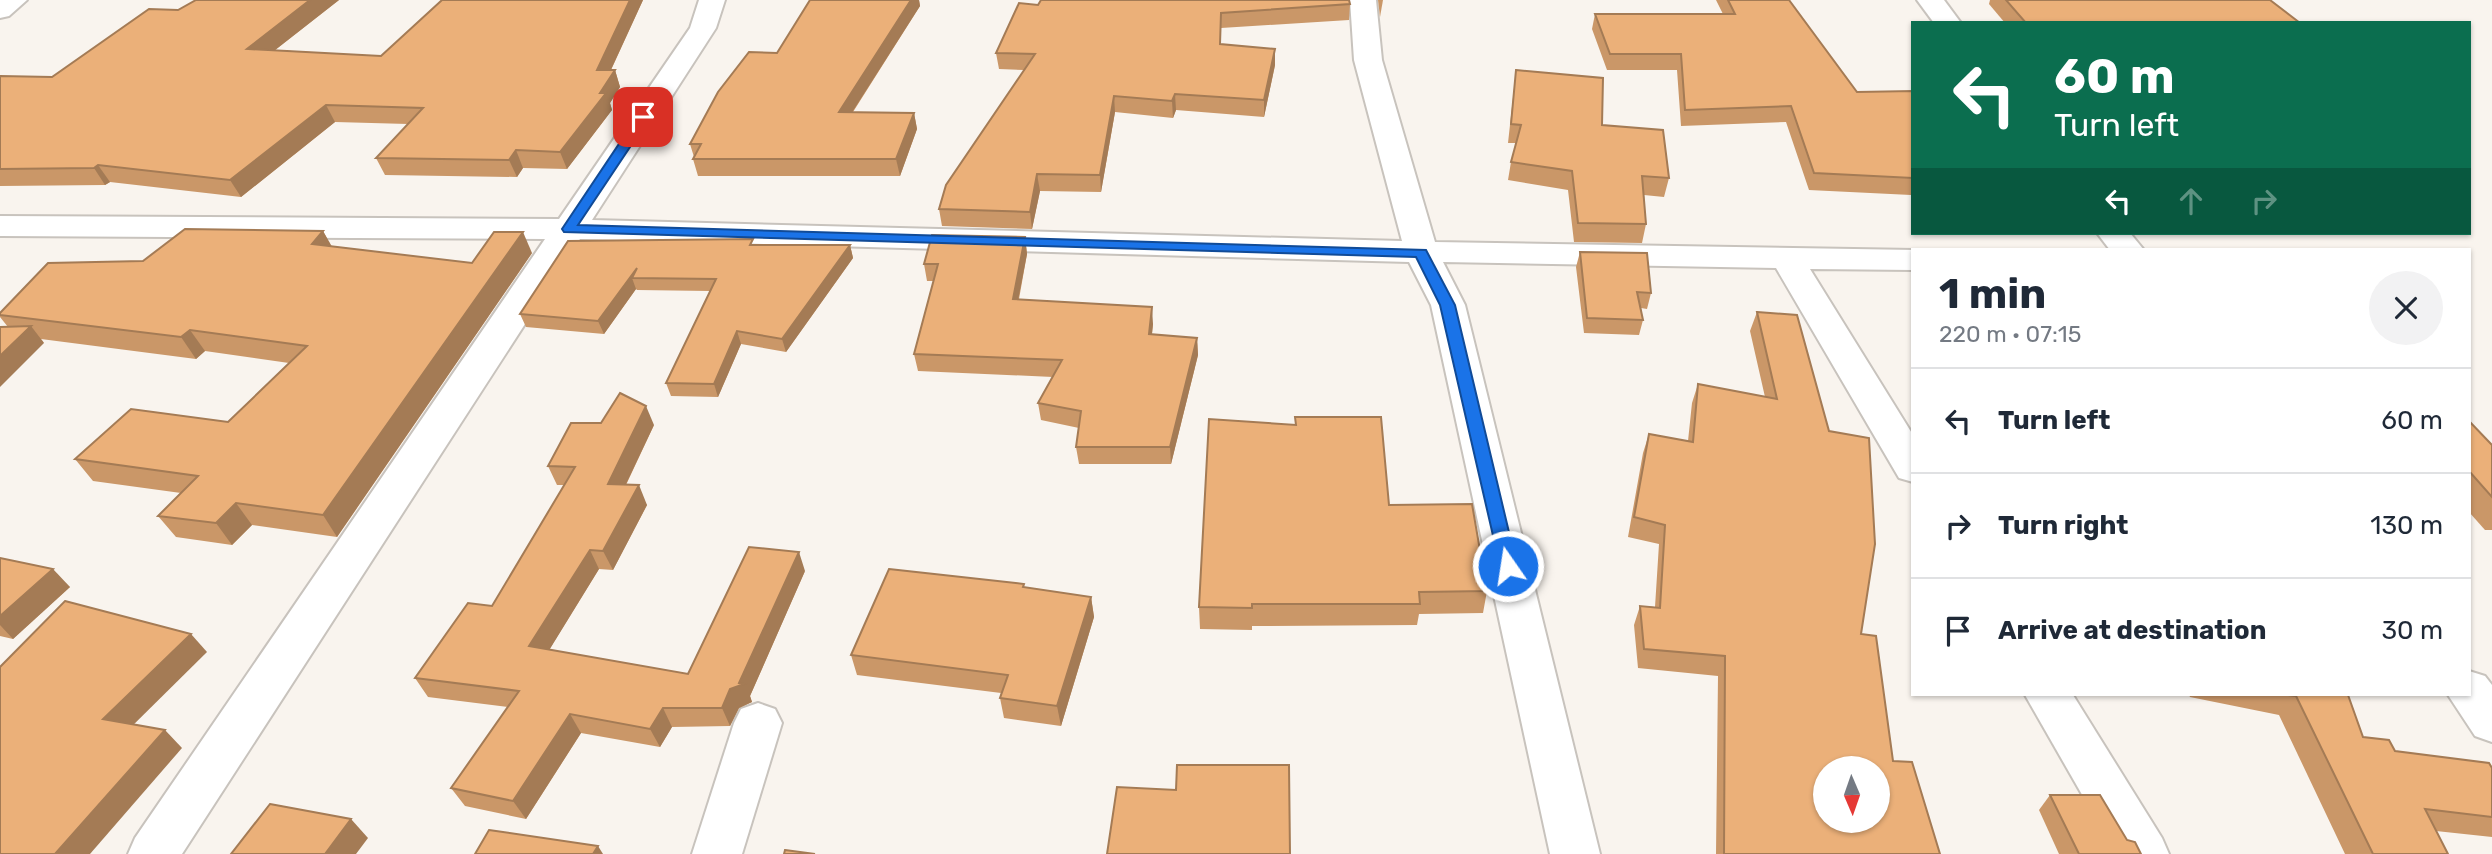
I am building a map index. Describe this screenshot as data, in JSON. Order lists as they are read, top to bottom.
{
  "north": "bottom",
  "page": {
    "turn": ["60 m", "Turn left"],
    "heading": ["1 min", "220 m · 07:15"],
    "list": [
      {
        "name": "Turn left",
        "value": "60 m"
      },
      {
        "name": "Turn right",
        "value": "130 m"
      },
      {
        "name": "Arrive at destination",
        "value": "30 m"
      }
    ]
  }
}
